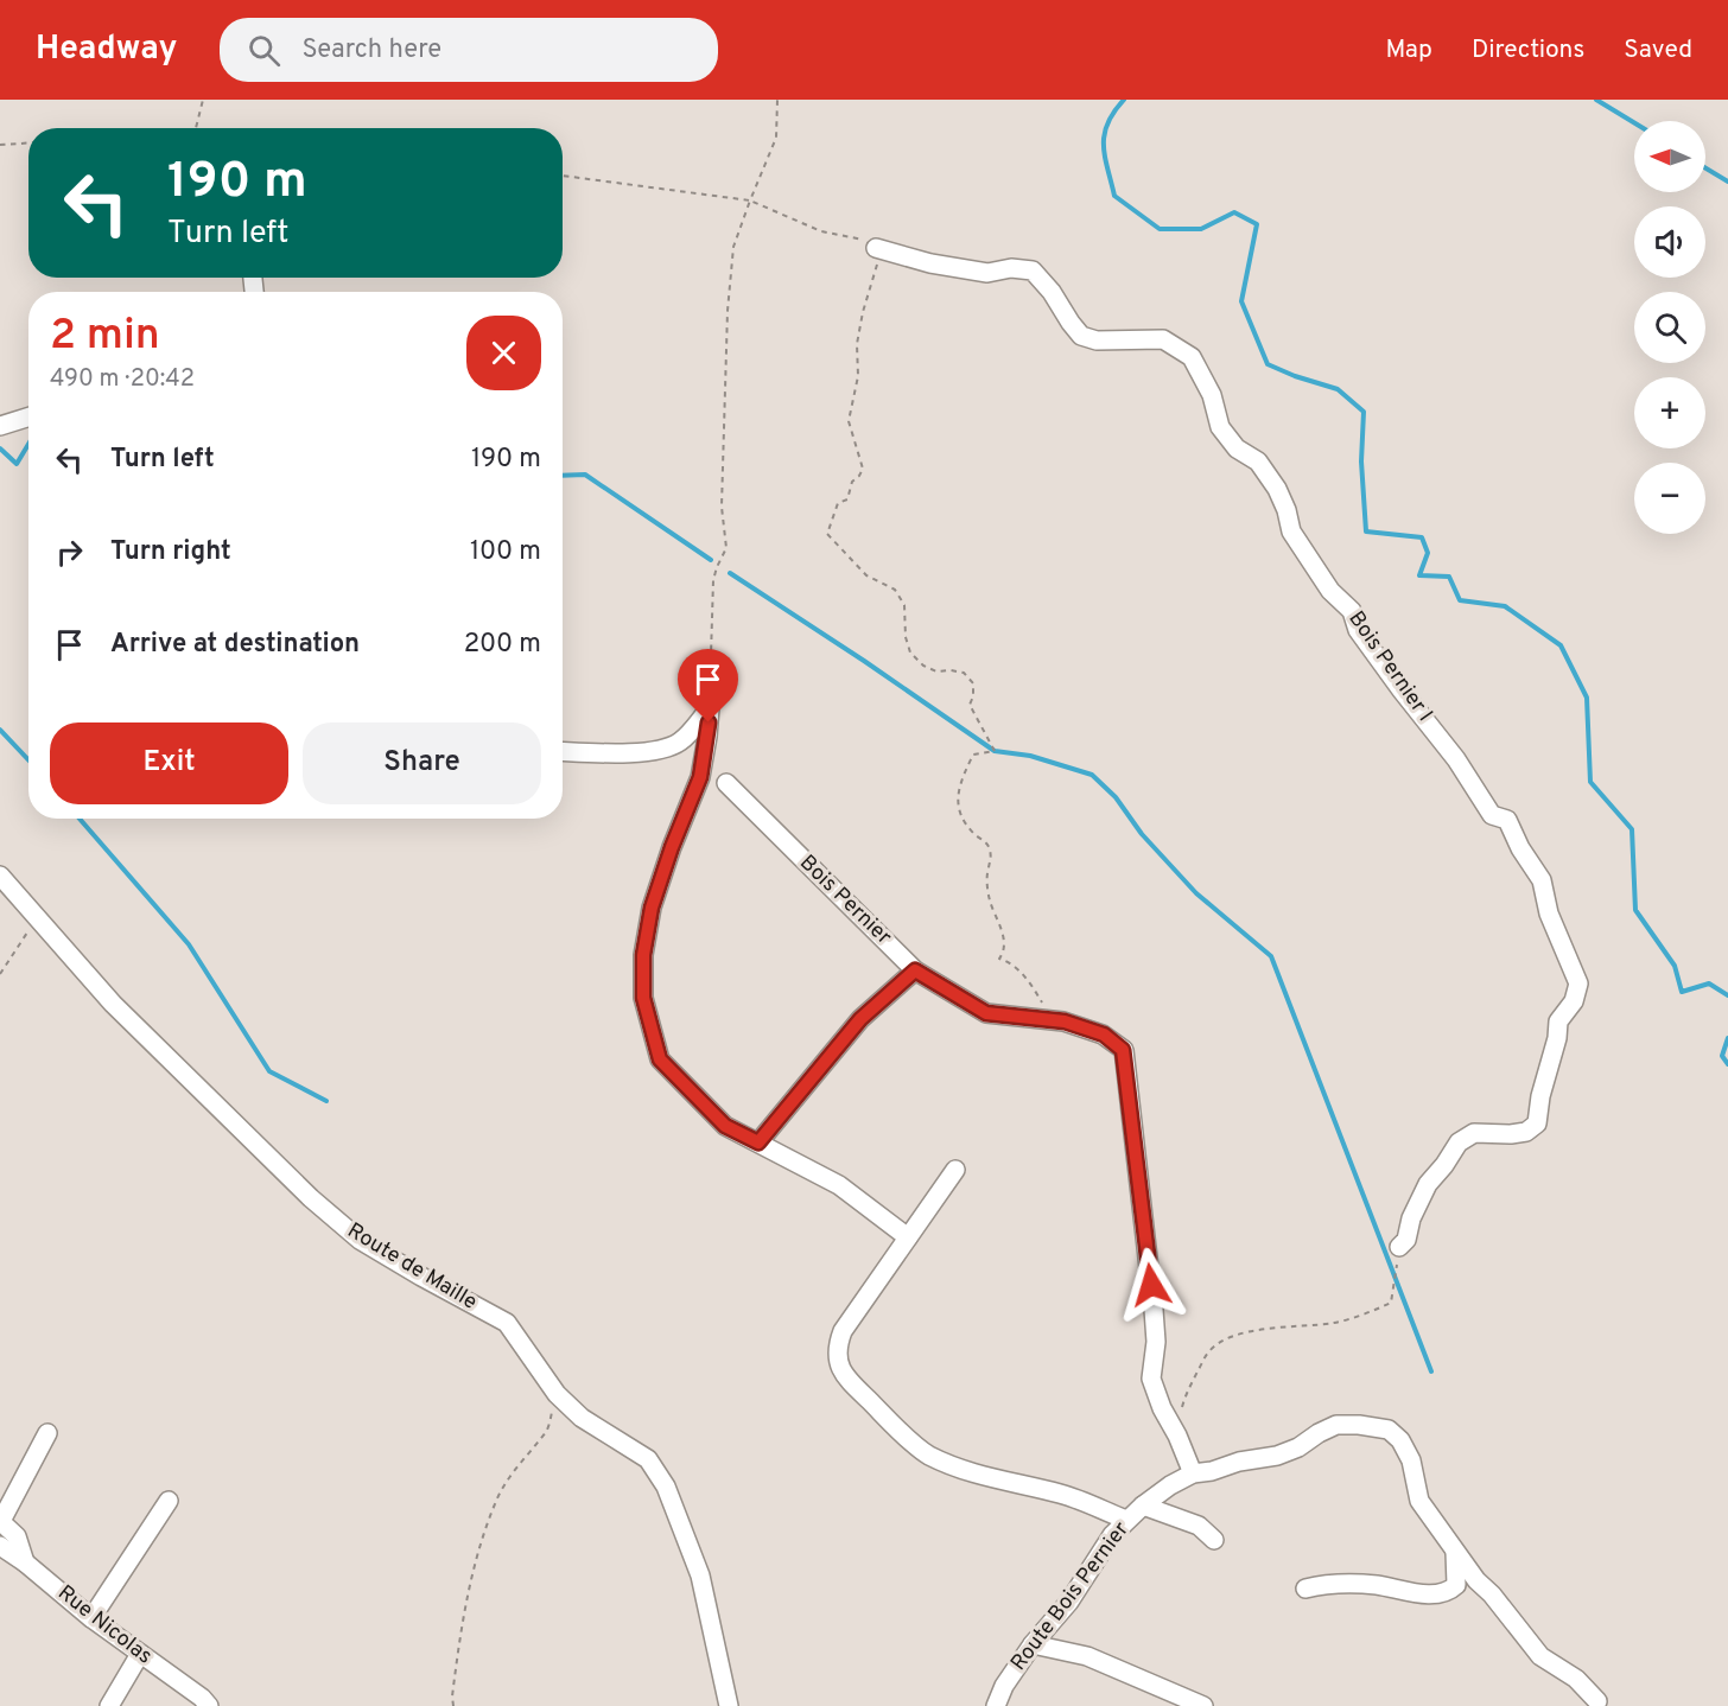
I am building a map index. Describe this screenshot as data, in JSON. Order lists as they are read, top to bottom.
{
  "streets": {
    "street": [
      "Bois Pernier I",
      "Bois Pernier",
      "Route de Maille",
      "Route Bois Pernier",
      "Rue Nicolas"
    ]
  },
  "crossings": [
    ["Bois Pernier", "Route Bois Pernier"]
  ],
  "north": "left",
  "page": {
    "header": "Headway",
    "search": "Search here",
    "nav": ["Map", "Directions", "Saved"],
    "map_buttons": ["+", "−"],
    "turn": ["190 m", "Turn left"],
    "heading": ["2 min", "490 m · 20:42"],
    "list": [
      {
        "name": "Turn left",
        "value": "190 m"
      },
      {
        "name": "Turn right",
        "value": "100 m"
      },
      {
        "name": "Arrive at destination",
        "value": "200 m"
      }
    ],
    "buttons": ["Exit", "Share"]
  }
}
